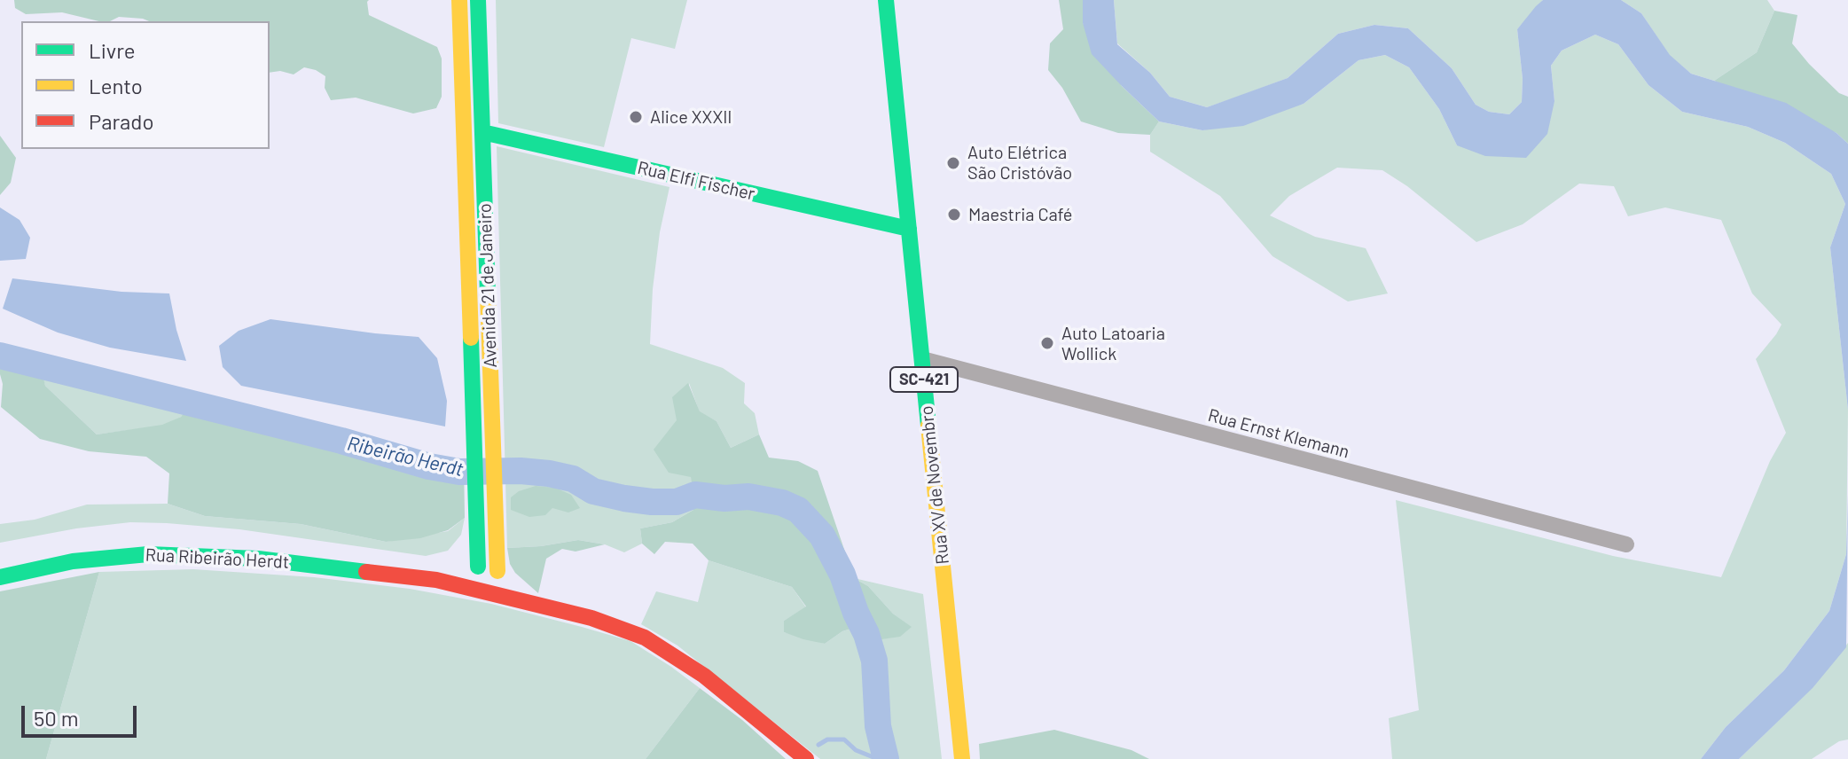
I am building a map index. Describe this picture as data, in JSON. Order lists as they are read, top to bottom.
{
  "streets": {
    "main road": [
      "Rua Elfi Fischer",
      "Avenida 21 de Janeiro",
      "SC-421",
      "Rua XV de Novembro",
      "Rua Ribeirão Herdt"
    ],
    "street": ["Rua Ernst Klemann"]
  },
  "crossings": [
    ["Rua Elfi Fischer", "Avenida 21 de Janeiro"],
    ["Rua Elfi Fischer", "Rua XV de Novembro"],
    ["Avenida 21 de Janeiro", "Rua Ribeirão Herdt"],
    ["Rua Ernst Klemann", "Rua XV de Novembro"]
  ],
  "water": ["Ribeirão Herdt"],
  "places": [
    "Alice XXXII",
    "Auto Elétrica São Cristóvão",
    "Maestria Café",
    "Auto Latoaria Wollick"
  ],
  "legend": ["Livre", "Lento", "Parado"],
  "scale_bar": "50 m"
}
